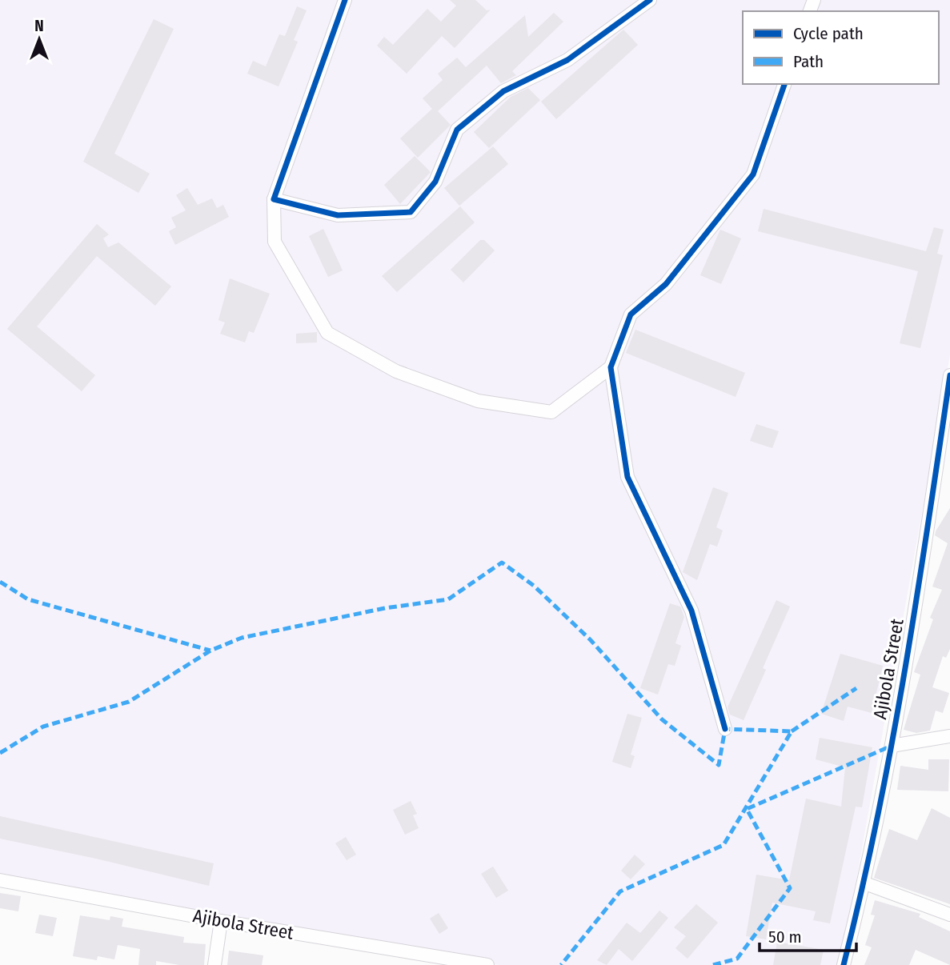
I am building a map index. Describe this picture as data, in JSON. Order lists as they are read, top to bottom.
{
  "streets": {
    "street": ["Ajibola Street"]
  },
  "legend": ["Cycle path", "Path"],
  "scale_bar": "50 m",
  "north": "top"
}
